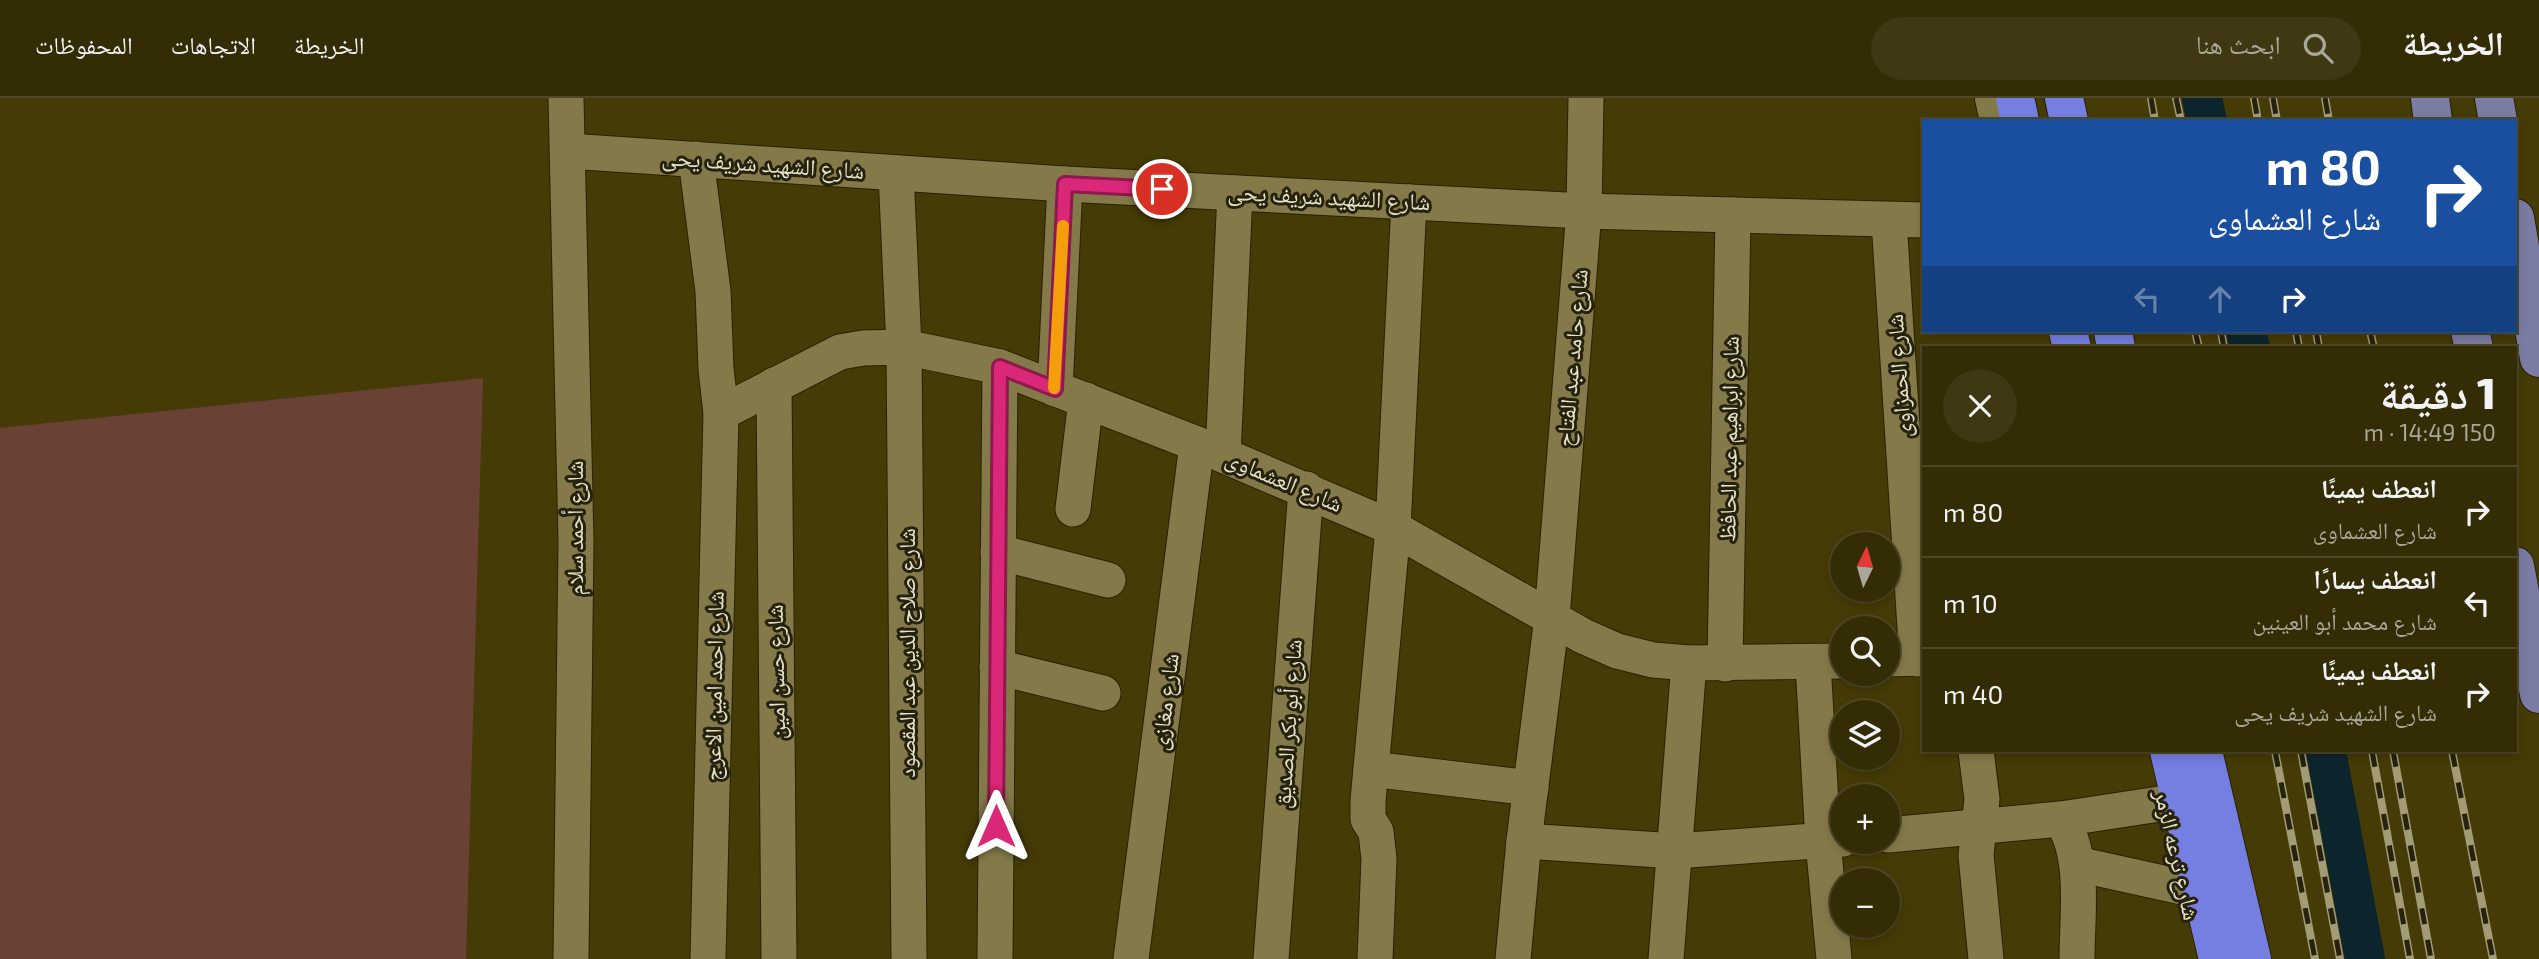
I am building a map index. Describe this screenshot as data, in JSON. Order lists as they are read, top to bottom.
{
  "streets": {
    "main road": ["شارع ترعه الزمر"],
    "street": [
      "شارع الشهيد شريف يحى",
      "شارع حامد عبد الفتاح",
      "شارع الحمزاوى",
      "شارع ابراهيم عبد الحافظ",
      "شارع العشماوى",
      "شارع أحمد سلام",
      "شارع صلاح الدين عبد المقصود",
      "شارع حسن امين",
      "شارع احمد امين الاعرج",
      "شارع مغازى",
      "شارع أبو بكر الصديق"
    ]
  },
  "crossings": [
    ["شارع الشهيد شريف يحى", "شارع حامد عبد الفتاح"],
    ["شارع الشهيد شريف يحى", "شارع الحمزاوى"],
    ["شارع الشهيد شريف يحى", "شارع ابراهيم عبد الحافظ"],
    ["شارع الشهيد شريف يحى", "شارع أحمد سلام"],
    ["شارع الشهيد شريف يحى", "شارع صلاح الدين عبد المقصود"],
    ["شارع الشهيد شريف يحى", "شارع احمد امين الاعرج"],
    ["شارع الشهيد شريف يحى", "شارع مغازى"],
    ["شارع حامد عبد الفتاح", "شارع العشماوى"],
    ["شارع ابراهيم عبد الحافظ", "شارع العشماوى"],
    ["شارع العشماوى", "شارع صلاح الدين عبد المقصود"],
    ["شارع العشماوى", "شارع حسن امين"],
    ["شارع العشماوى", "شارع احمد امين الاعرج"],
    ["شارع العشماوى", "شارع مغازى"],
    ["شارع العشماوى", "شارع أبو بكر الصديق"]
  ],
  "north": "top",
  "page": {
    "header": "الخريطة",
    "search": "ابحث هنا",
    "nav": ["الخريطة", "الاتجاهات", "المحفوظات"],
    "turn": ["80 m", "شارع العشماوى"],
    "heading": ["1 دقيقة", "150 m · 14:49"],
    "list": [
      {
        "name": "انعطف يمينًا",
        "note": "شارع العشماوى",
        "value": "80 m"
      },
      {
        "name": "انعطف يسارًا",
        "note": "شارع محمد أبو العينين",
        "value": "10 m"
      },
      {
        "name": "انعطف يمينًا",
        "note": "شارع الشهيد شريف يحى",
        "value": "40 m"
      }
    ],
    "map_buttons": ["+", "−"]
  }
}
